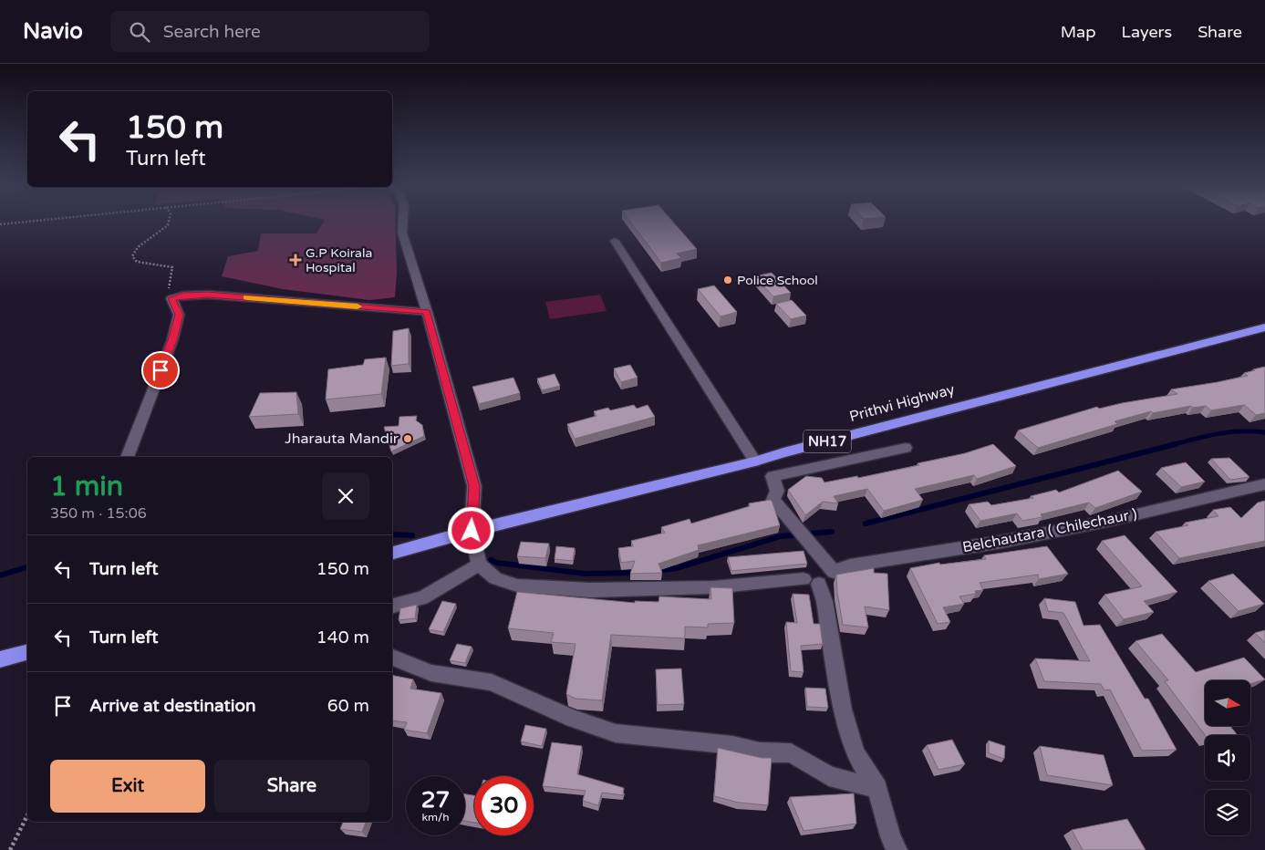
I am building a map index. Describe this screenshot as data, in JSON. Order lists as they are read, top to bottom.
{
  "streets": {
    "highway": ["Prithvi Highway", "NH17"],
    "street": ["Belchautara ( Chilechaur )"]
  },
  "places": {
    "health": ["G.P Koirala Hospital"],
    "other": ["Police School", "Jharauta Mandir"]
  },
  "north": "right",
  "page": {
    "header": "Navio",
    "search": "Search here",
    "nav": ["Map", "Layers", "Share"],
    "turn": ["150 m", "Turn left"],
    "heading": ["1 min", "350 m · 15:06"],
    "list": [
      {
        "name": "Turn left",
        "value": "150 m"
      },
      {
        "name": "Turn left",
        "value": "140 m"
      },
      {
        "name": "Arrive at destination",
        "value": "60 m"
      }
    ],
    "buttons": ["Exit", "Share"],
    "speed": "27 km/h",
    "limit": "30"
  }
}
